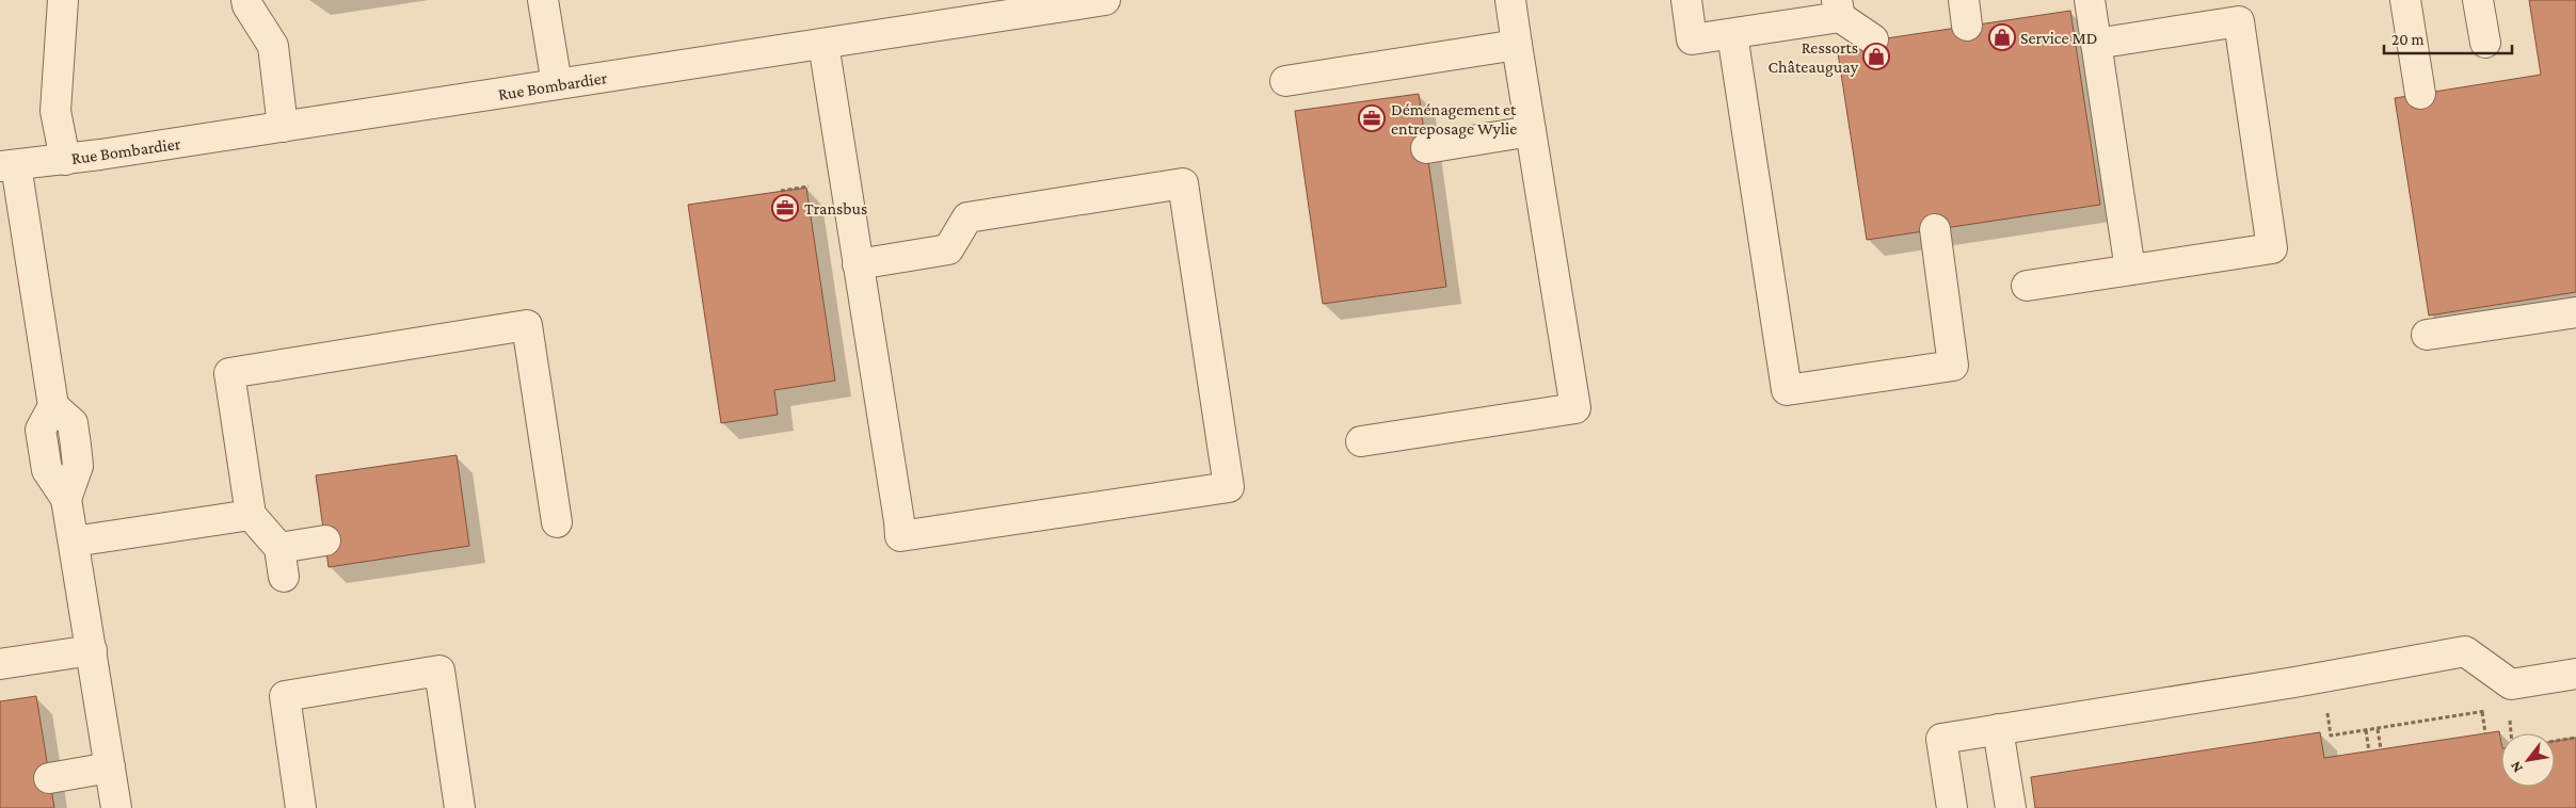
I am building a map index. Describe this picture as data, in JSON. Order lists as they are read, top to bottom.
{
  "streets": {
    "street": ["Rue Bombardier"]
  },
  "places": {
    "shop": ["Service MD", "Ressorts Châteauguay"],
    "office": ["Déménagement et entreposage Wylie", "Transbus"]
  },
  "scale_bar": "20 m",
  "north": "bottom left"
}
